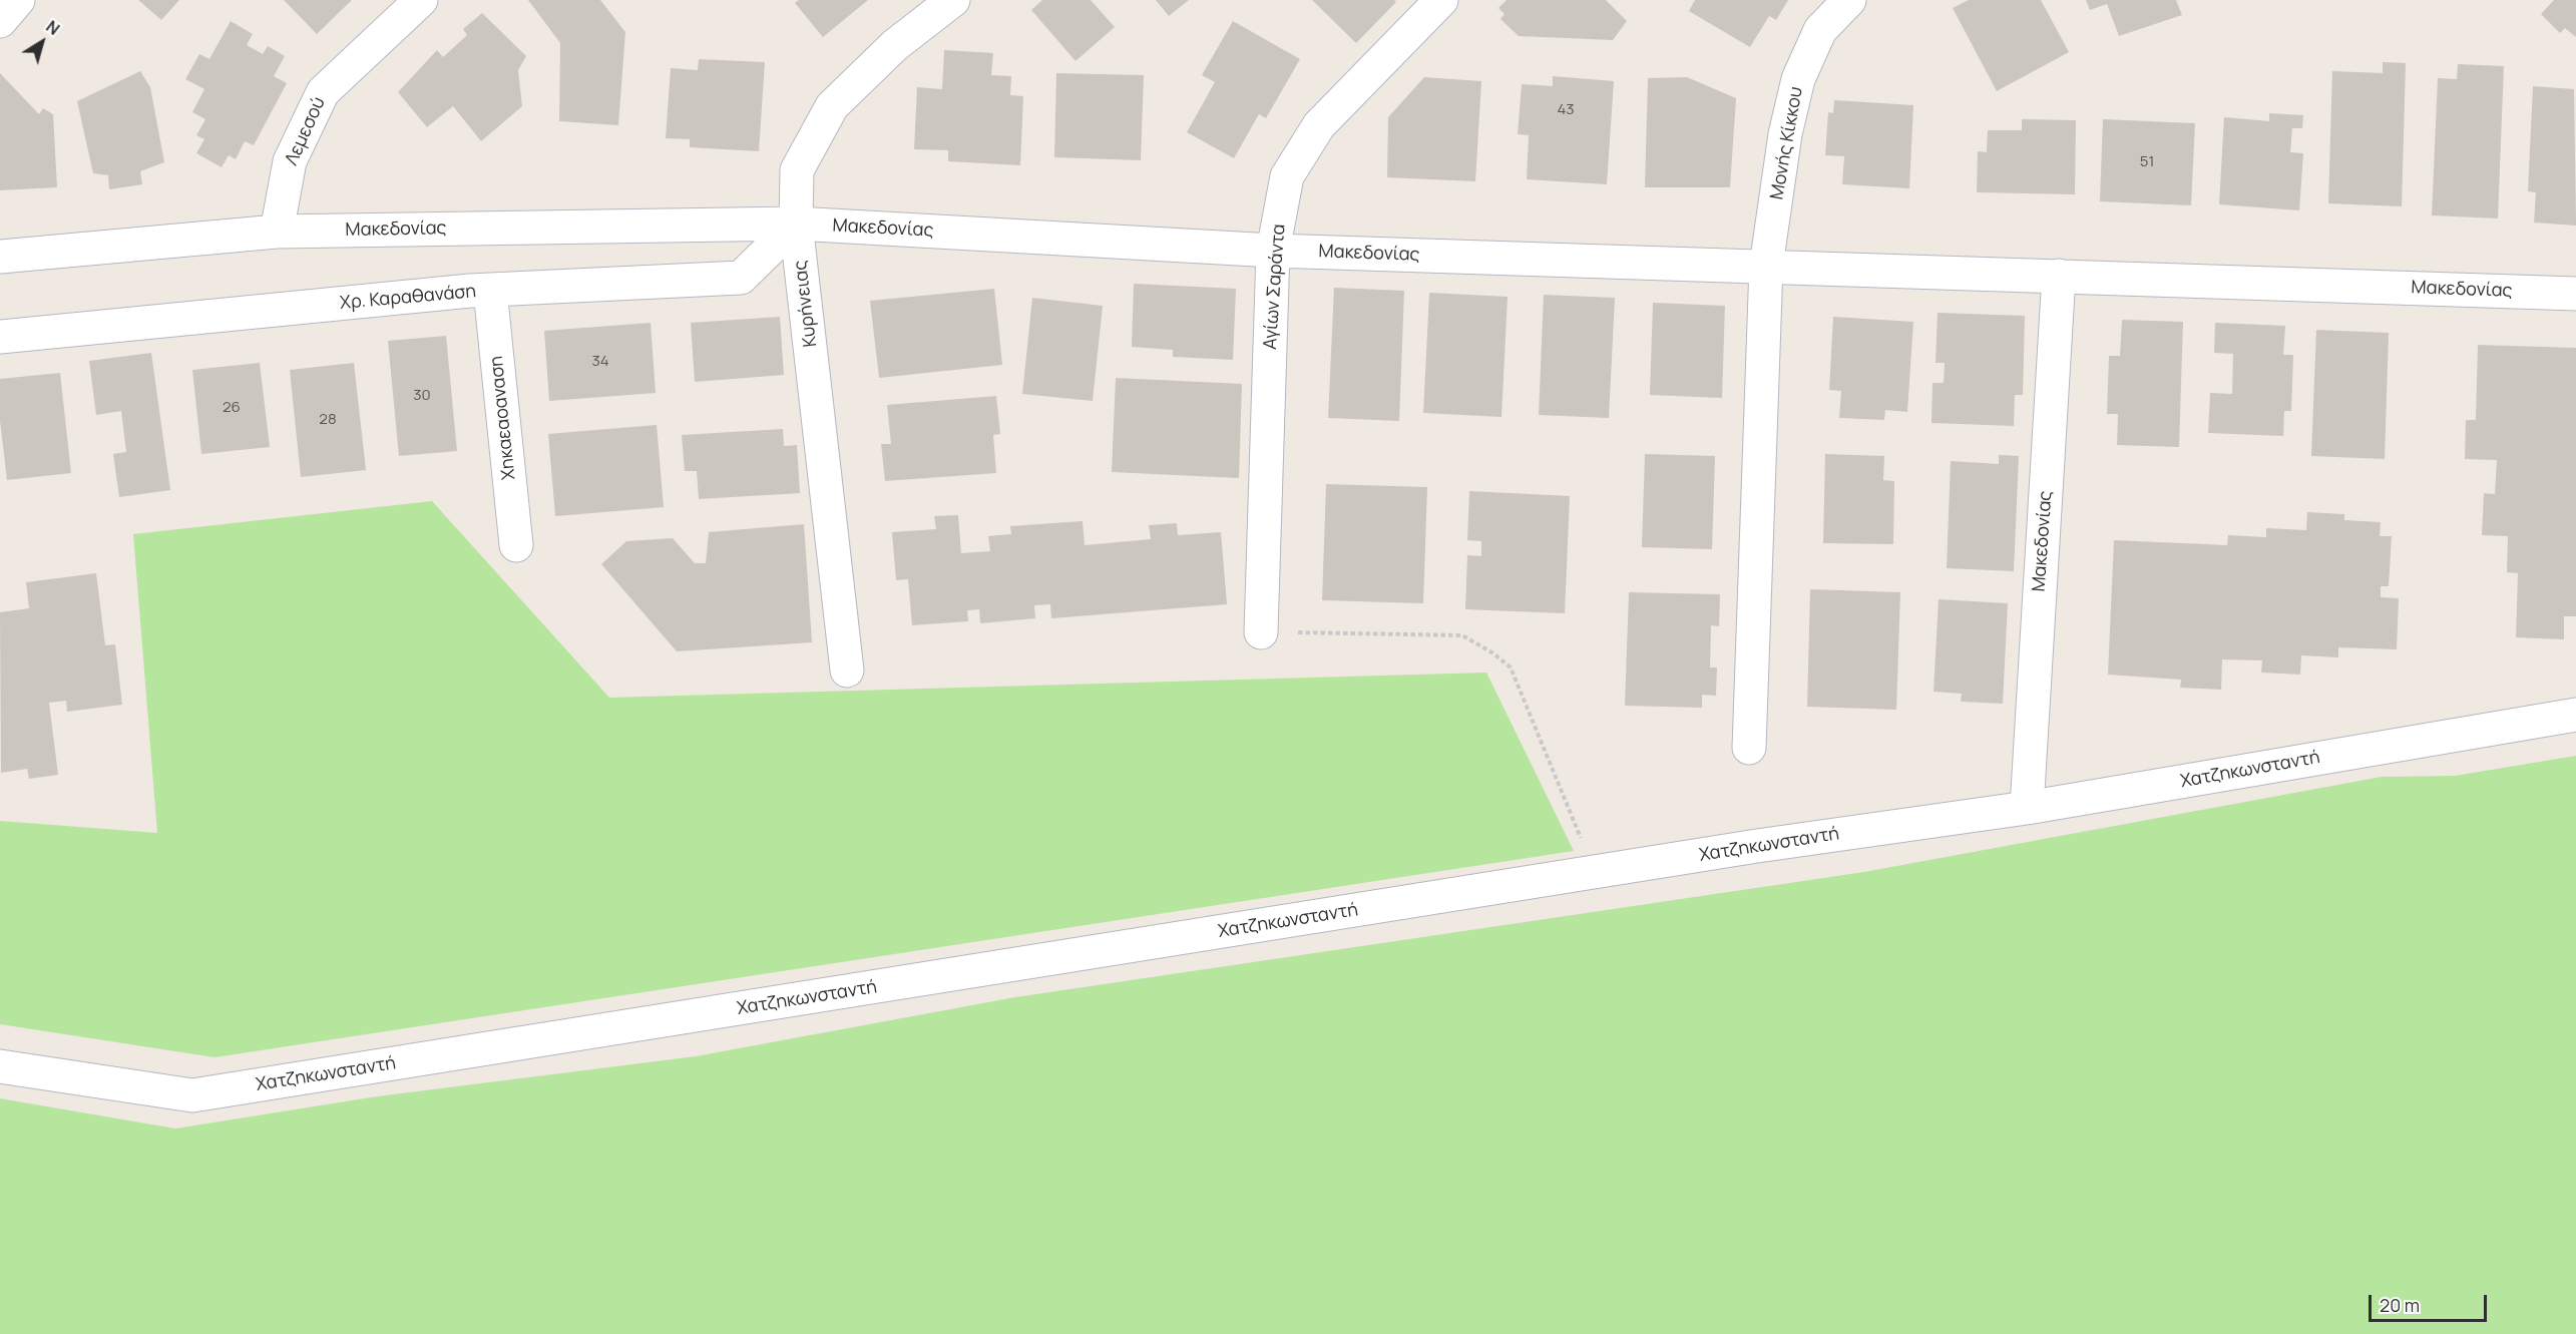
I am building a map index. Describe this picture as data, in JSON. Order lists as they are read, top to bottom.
{
  "streets": {
    "street": [
      "Λεμεσού",
      "Μονής Κίκκου",
      "Μακεδονίας",
      "Αγίων Σαράντα",
      "Χρ. Καραθανάση",
      "Κυρήνειας",
      "Χηκαεαοαναση",
      "Χατζηκωνσταντή"
    ]
  },
  "crossings": [
    ["Λεμεσού", "Μακεδονίας"],
    ["Μονής Κίκκου", "Μακεδονίας"],
    ["Μακεδονίας", "Αγίων Σαράντα"],
    ["Μακεδονίας", "Χρ. Καραθανάση"],
    ["Μακεδονίας", "Κυρήνειας"],
    ["Μακεδονίας", "Χατζηκωνσταντή"],
    ["Χρ. Καραθανάση", "Κυρήνειας"],
    ["Χρ. Καραθανάση", "Χηκαεαοαναση"]
  ],
  "house_numbers": [
    "43",
    "51",
    "34",
    "30",
    "26",
    "28"
  ],
  "scale_bar": "20 m",
  "north": "top right"
}
